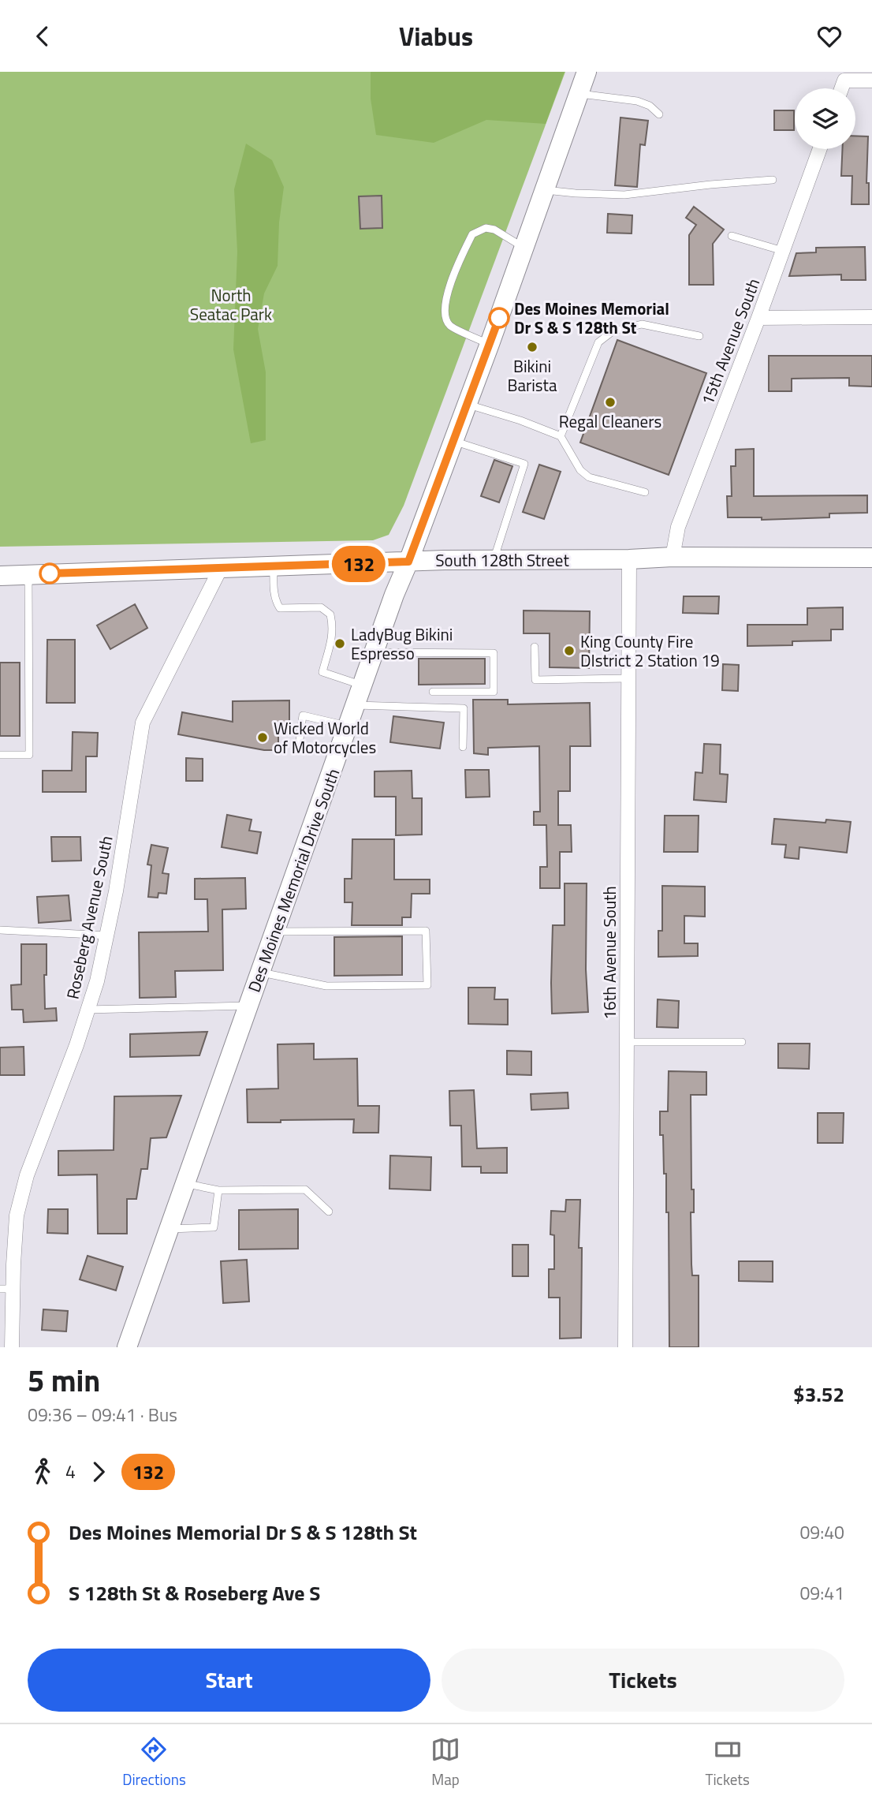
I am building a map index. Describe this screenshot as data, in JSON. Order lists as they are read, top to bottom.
{
  "streets": {
    "main road": ["South 128th Street", "Des Moines Memorial Drive South"],
    "street": ["15th Avenue South", "Roseberg Avenue South", "16th Avenue South"]
  },
  "crossings": [
    ["15th Avenue South", "South 128th Street"],
    ["South 128th Street", "Des Moines Memorial Drive South"],
    ["South 128th Street", "Roseberg Avenue South"],
    ["South 128th Street", "16th Avenue South"]
  ],
  "parks": ["North Seatac Park"],
  "places": [
    "Des Moines Memorial Dr S & S 128th St",
    "Bikini Barista",
    "Regal Cleaners",
    "LadyBug Bikini Espresso",
    "King County Fire DIstrict 2 Station 19",
    "Wicked World of Motorcycles"
  ],
  "lines": ["bus line 132"],
  "page": {
    "header": "Viabus",
    "on_map": "132",
    "heading": ["5 min", "09:36 – 09:41 · Bus", "$3.52"],
    "legs": ["4", "132"],
    "list": [
      {
        "name": "Des Moines Memorial Dr S & S 128th St",
        "value": "09:40"
      },
      {
        "name": "S 128th St & Roseberg Ave S",
        "value": "09:41"
      }
    ],
    "buttons": ["Start", "Tickets"],
    "tabs": ["Directions", "Map", "Tickets"]
  }
}
